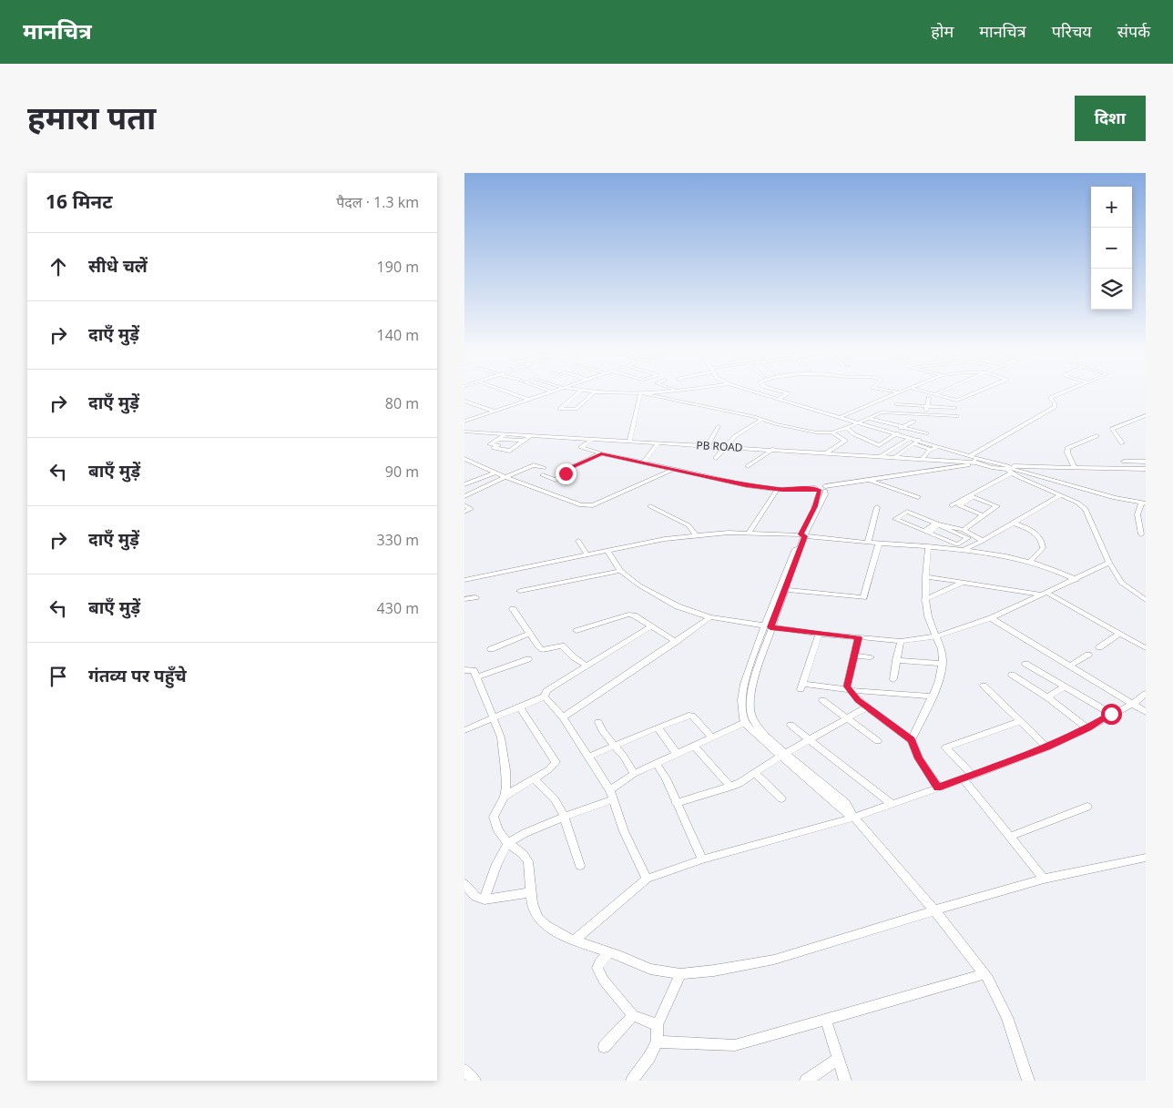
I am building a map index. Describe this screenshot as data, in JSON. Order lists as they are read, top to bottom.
{
  "streets": {
    "street": ["PB ROAD"]
  },
  "page": {
    "header": "मानचित्र",
    "nav": [
      "होम",
      "मानचित्र",
      "परिचय",
      "संपर्क"
    ],
    "title": "हमारा पता",
    "buttons": "दिशा",
    "heading": ["16 मिनट", "पैदल · 1.3 km"],
    "map_buttons": ["+", "−"],
    "list": [
      ["सीधे चलें", "190 m"],
      ["दाएँ मुड़ें", "140 m"],
      ["दाएँ मुड़ें", "80 m"],
      ["बाएँ मुड़ें", "90 m"],
      ["दाएँ मुड़ें", "330 m"],
      ["बाएँ मुड़ें", "430 m"],
      "गंतव्य पर पहुँचे"
    ]
  }
}
